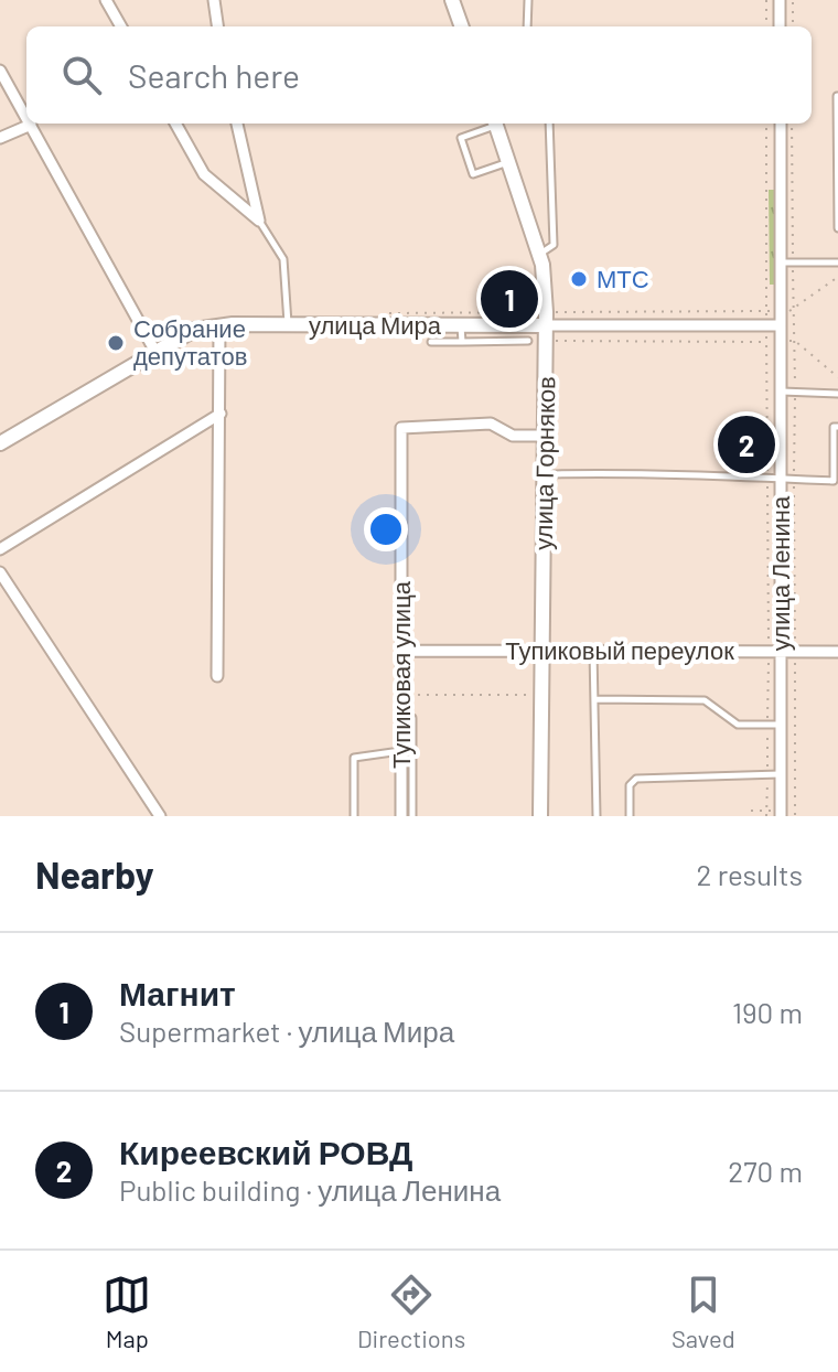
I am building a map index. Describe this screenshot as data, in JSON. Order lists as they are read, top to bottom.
{
  "streets": {
    "main road": ["улица Мира", "улица Горняков"],
    "street": ["улица Ленина", "Тупиковый переулок", "Тупиковая улица"]
  },
  "crossings": [
    ["улица Мира", "улица Горняков"],
    ["улица Мира", "улица Ленина"],
    ["улица Горняков", "Тупиковый переулок"],
    ["улица Горняков", "Тупиковая улица"],
    ["улица Ленина", "Тупиковый переулок"],
    ["Тупиковый переулок", "Тупиковая улица"]
  ],
  "places": ["МТС", "Собрание депутатов"],
  "page": {
    "search": "Search here",
    "pins": ["1", "2"],
    "heading": ["Nearby", "2 results"],
    "list": [
      {
        "mark": "1",
        "name": "Магнит",
        "note": "Supermarket · улица Мира",
        "value": "190 m"
      },
      {
        "mark": "2",
        "name": "Киреевский РОВД",
        "note": "Public building · улица Ленина",
        "value": "270 m"
      }
    ],
    "nav": ["Map", "Directions", "Saved"]
  }
}
